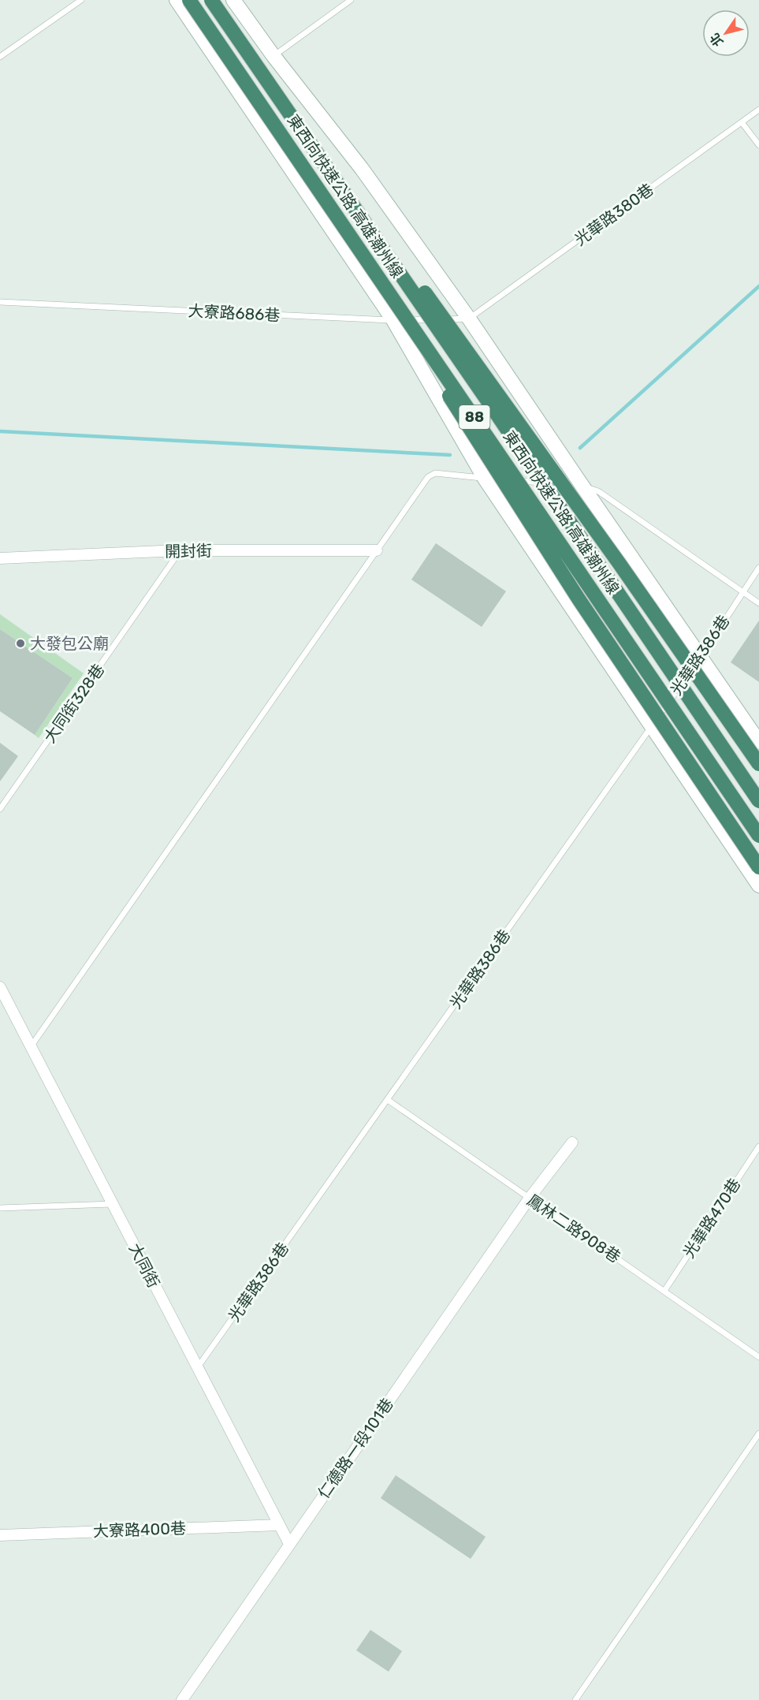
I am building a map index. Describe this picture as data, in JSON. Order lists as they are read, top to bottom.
{
  "streets": {
    "highway": ["東西向快速公路 高雄潮州線", "88"],
    "street": [
      "開封街",
      "大同街",
      "仁德路一段101巷",
      "大寮路400巷"
    ],
    "lane": [
      "光華路380巷",
      "大寮路686巷",
      "光華路386巷",
      "大同街328巷",
      "光華路470巷",
      "鳳林二路908巷"
    ]
  },
  "crossings": [
    ["東西向快速公路 高雄潮州線", "大寮路686巷"],
    ["光華路380巷", "大寮路686巷"],
    ["開封街", "大同街328巷"],
    ["光華路386巷", "鳳林二路908巷"],
    ["光華路386巷", "大同街"],
    ["光華路470巷", "鳳林二路908巷"],
    ["鳳林二路908巷", "仁德路一段101巷"],
    ["大同街", "仁德路一段101巷"],
    ["大同街", "大寮路400巷"]
  ],
  "places": ["大發包公廟"],
  "north": "bottom left"
}
